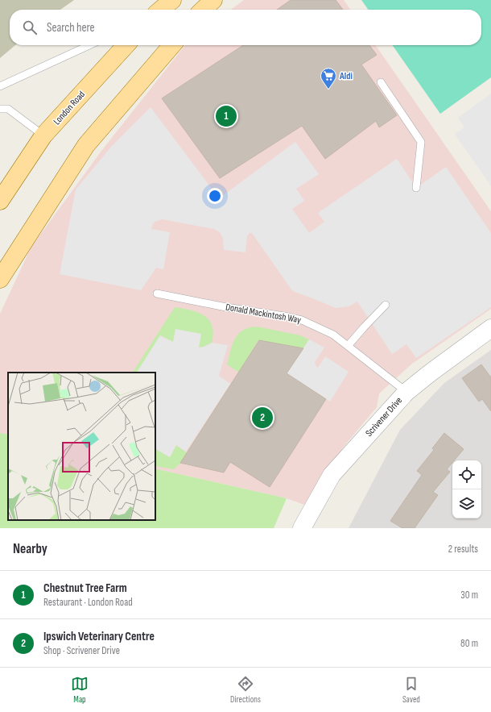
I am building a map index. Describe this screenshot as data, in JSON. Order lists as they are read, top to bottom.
{
  "streets": {
    "main road": ["London Road"],
    "street": ["Scrivener Drive"],
    "lane": ["Donald Mackintosh Way"]
  },
  "crossings": [
    ["Donald Mackintosh Way", "Scrivener Drive"]
  ],
  "places": {
    "supermarket": ["Aldi"]
  },
  "page": {
    "search": "Search here",
    "pins": ["1", "2"],
    "heading": ["Nearby", "2 results"],
    "list": [
      {
        "mark": "1",
        "name": "Chestnut Tree Farm",
        "note": "Restaurant · London Road",
        "value": "30 m"
      },
      {
        "mark": "2",
        "name": "Ipswich Veterinary Centre",
        "note": "Shop · Scrivener Drive",
        "value": "80 m"
      }
    ],
    "nav": ["Map", "Directions", "Saved"]
  }
}
